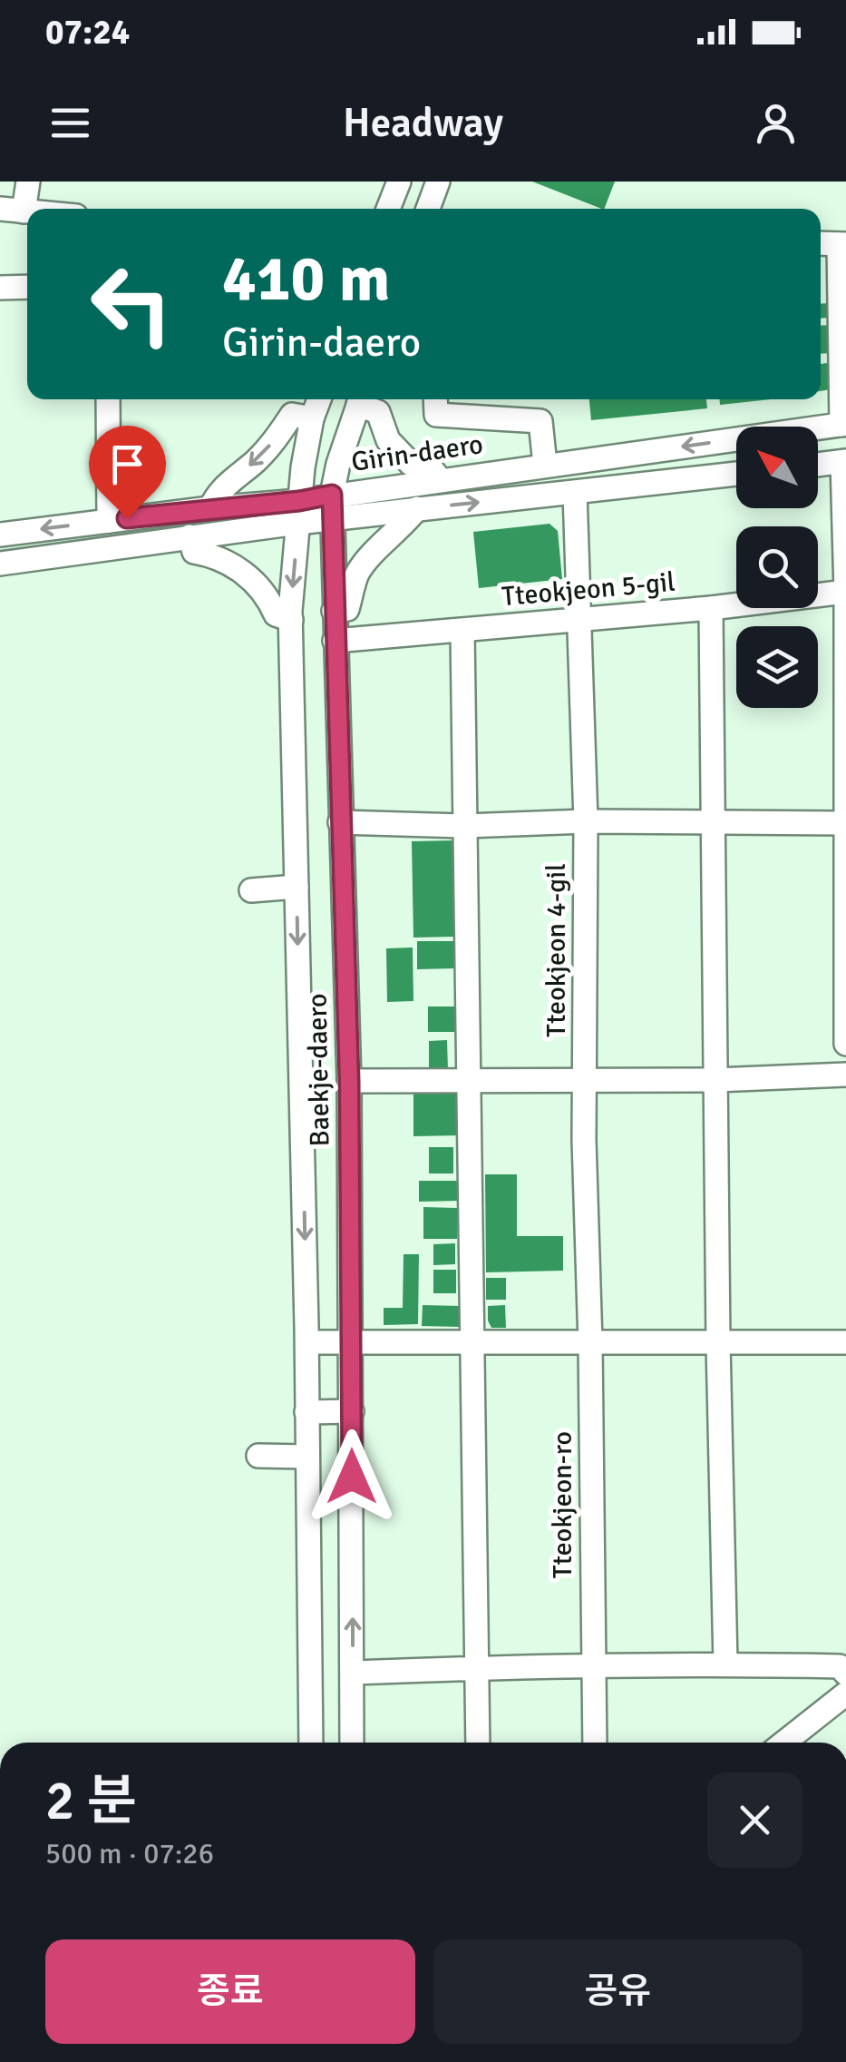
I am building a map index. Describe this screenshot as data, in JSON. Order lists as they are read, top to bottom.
{
  "streets": {
    "street": [
      "Girin-daero",
      "Tteokjeon 5-gil",
      "Tteokjeon 4-gil",
      "Baekje-daero",
      "Tteokjeon-ro"
    ]
  },
  "crossings": [
    ["Girin-daero", "Tteokjeon 4-gil"],
    ["Girin-daero", "Baekje-daero"],
    ["Tteokjeon 5-gil", "Tteokjeon 4-gil"],
    ["Tteokjeon 5-gil", "Baekje-daero"],
    ["Tteokjeon 4-gil", "Baekje-daero"],
    ["Tteokjeon 4-gil", "Tteokjeon-ro"]
  ],
  "north": "top left",
  "page": {
    "status": "07:24",
    "header": "Headway",
    "turn": ["410 m", "Girin-daero"],
    "heading": ["2 분", "500 m · 07:26"],
    "buttons": ["종료", "공유"]
  }
}
